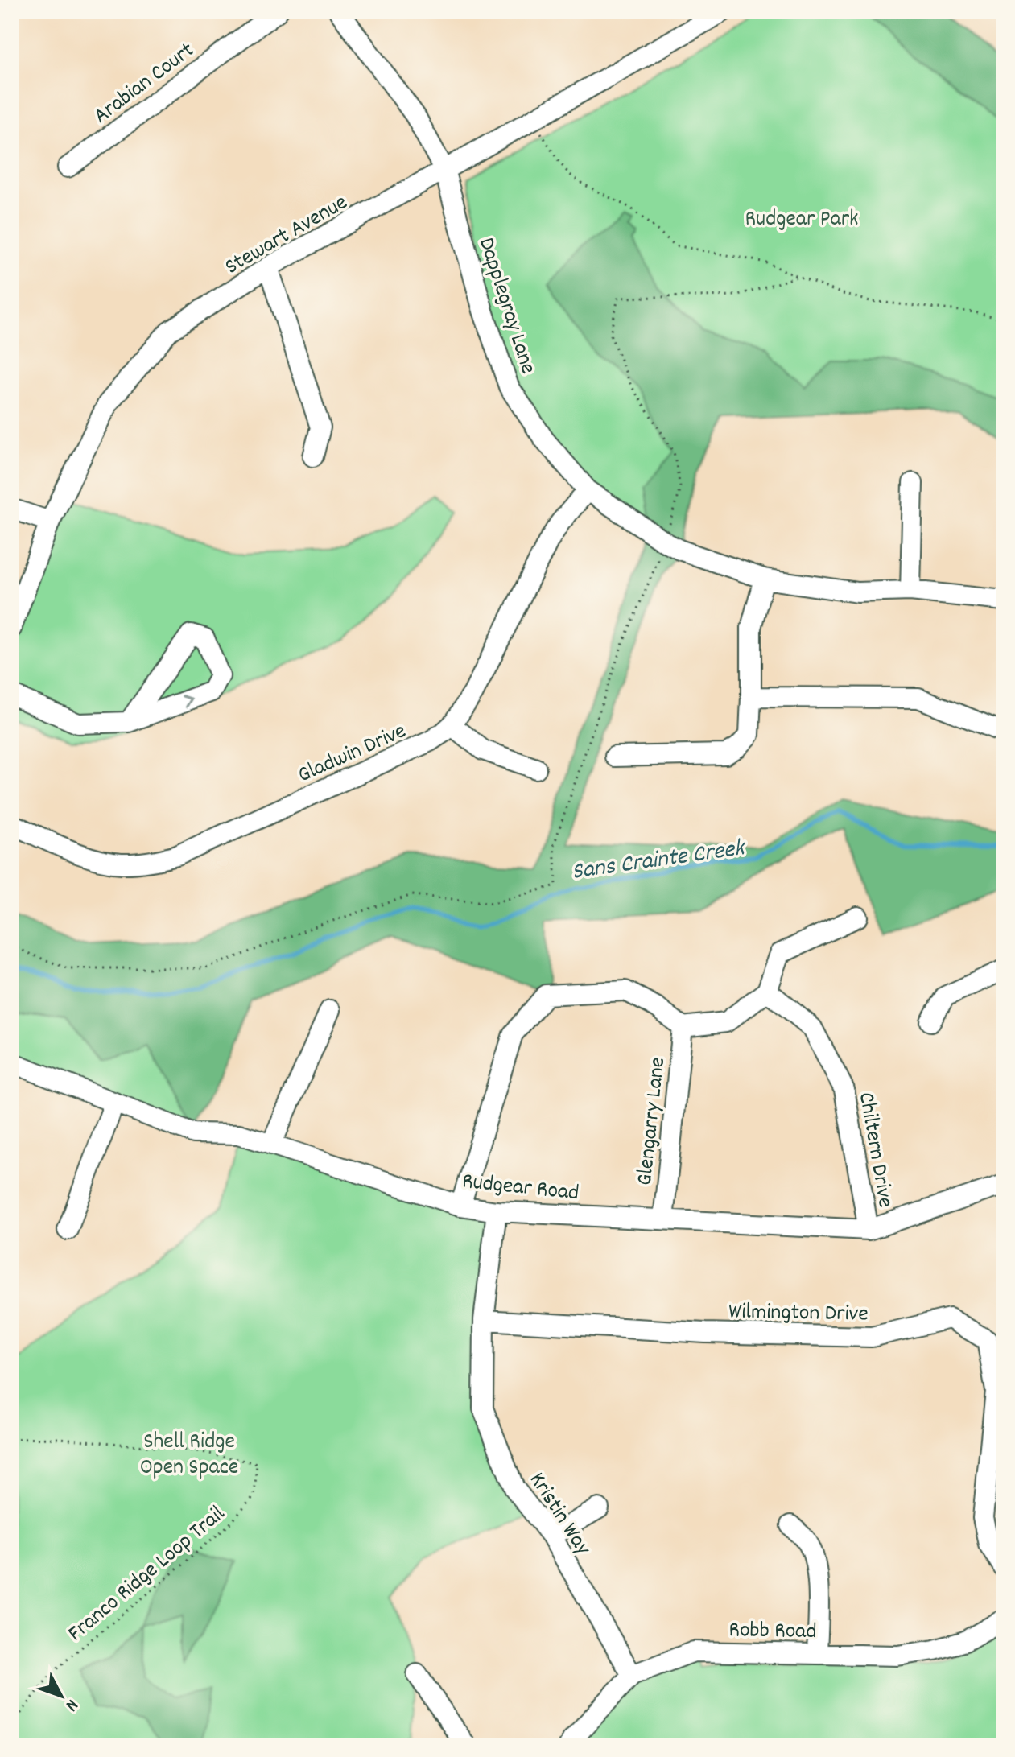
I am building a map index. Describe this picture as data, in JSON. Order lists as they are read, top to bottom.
{
  "streets": {
    "street": [
      "Arabian Court",
      "Stewart Avenue",
      "Dapplegray Lane",
      "Gladwin Drive",
      "Glengarry Lane",
      "Chiltern Drive",
      "Rudgear Road",
      "Wilmington Drive",
      "Kristin Way",
      "Robb Road"
    ],
    "path": ["Franco Ridge Loop Trail"]
  },
  "crossings": [
    ["Stewart Avenue", "Dapplegray Lane"],
    ["Dapplegray Lane", "Gladwin Drive"],
    ["Glengarry Lane", "Rudgear Road"],
    ["Chiltern Drive", "Rudgear Road"],
    ["Rudgear Road", "Kristin Way"],
    ["Wilmington Drive", "Kristin Way"],
    ["Kristin Way", "Robb Road"]
  ],
  "water": ["Sans Crainte Creek"],
  "parks": ["Rudgear Park", "Shell Ridge Open Space"],
  "north": "bottom right"
}
